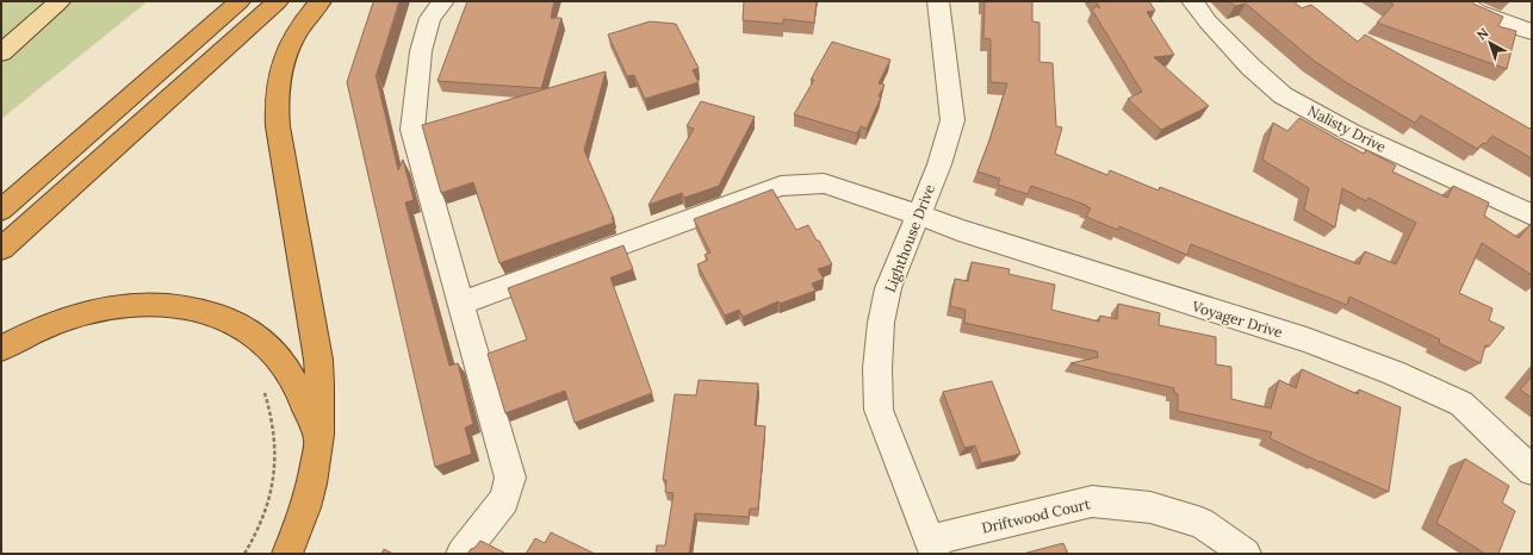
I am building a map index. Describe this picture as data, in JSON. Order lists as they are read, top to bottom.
{
  "streets": {
    "street": [
      "Nalisty Drive",
      "Lighthouse Drive",
      "Voyager Drive",
      "Driftwood Court"
    ]
  },
  "crossings": [
    ["Lighthouse Drive", "Voyager Drive"],
    ["Lighthouse Drive", "Driftwood Court"]
  ],
  "north": "top left"
}
